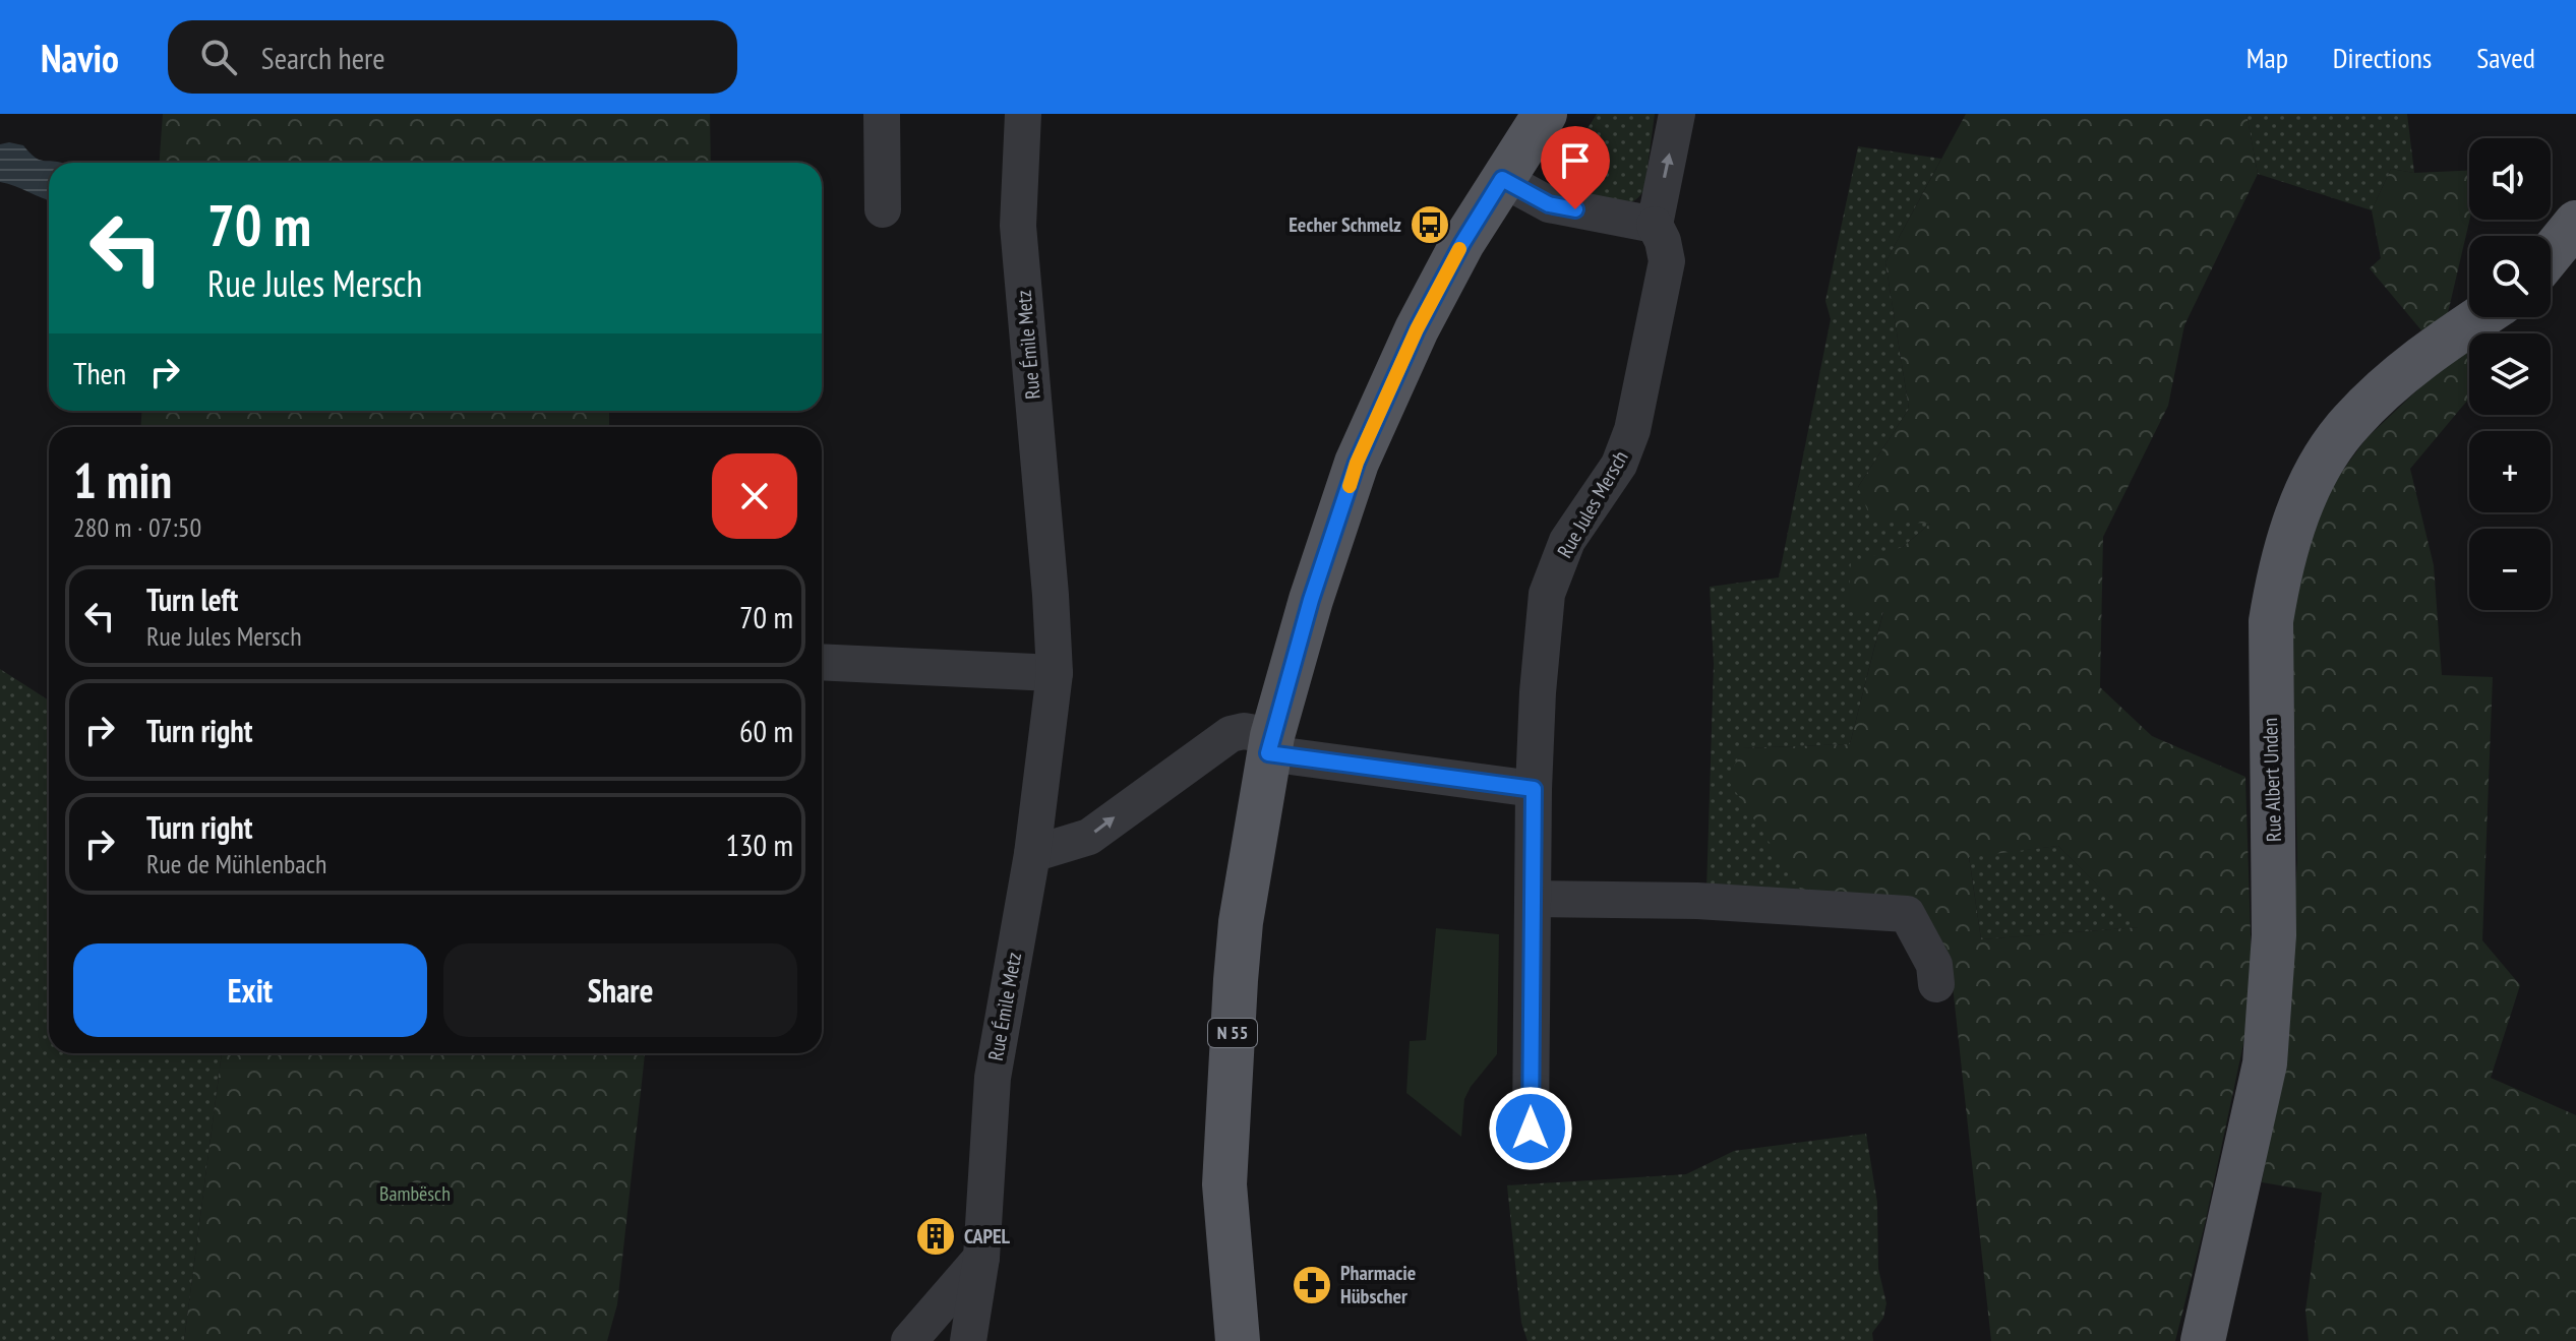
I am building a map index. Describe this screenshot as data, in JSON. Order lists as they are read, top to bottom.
{
  "streets": {
    "main road": ["Rue Albert Unden", "N 55"],
    "street": ["Rue Émile Metz", "Rue Jules Mersch"]
  },
  "parks": ["Bambësch"],
  "places": {
    "bus stop": ["Eecher Schmelz"],
    "building": ["CAPEL"],
    "pharmacy": ["Pharmacie Hübscher"]
  },
  "page": {
    "header": "Navio",
    "search": "Search here",
    "nav": ["Map", "Directions", "Saved"],
    "map_buttons": ["+", "−"],
    "turn": ["70 m", "Rue Jules Mersch"],
    "then": "Then",
    "heading": ["1 min", "280 m · 07:50"],
    "list": [
      {
        "name": "Turn left",
        "note": "Rue Jules Mersch",
        "value": "70 m"
      },
      {
        "name": "Turn right",
        "value": "60 m"
      },
      {
        "name": "Turn right",
        "note": "Rue de Mühlenbach",
        "value": "130 m"
      }
    ],
    "buttons": ["Exit", "Share"]
  }
}
